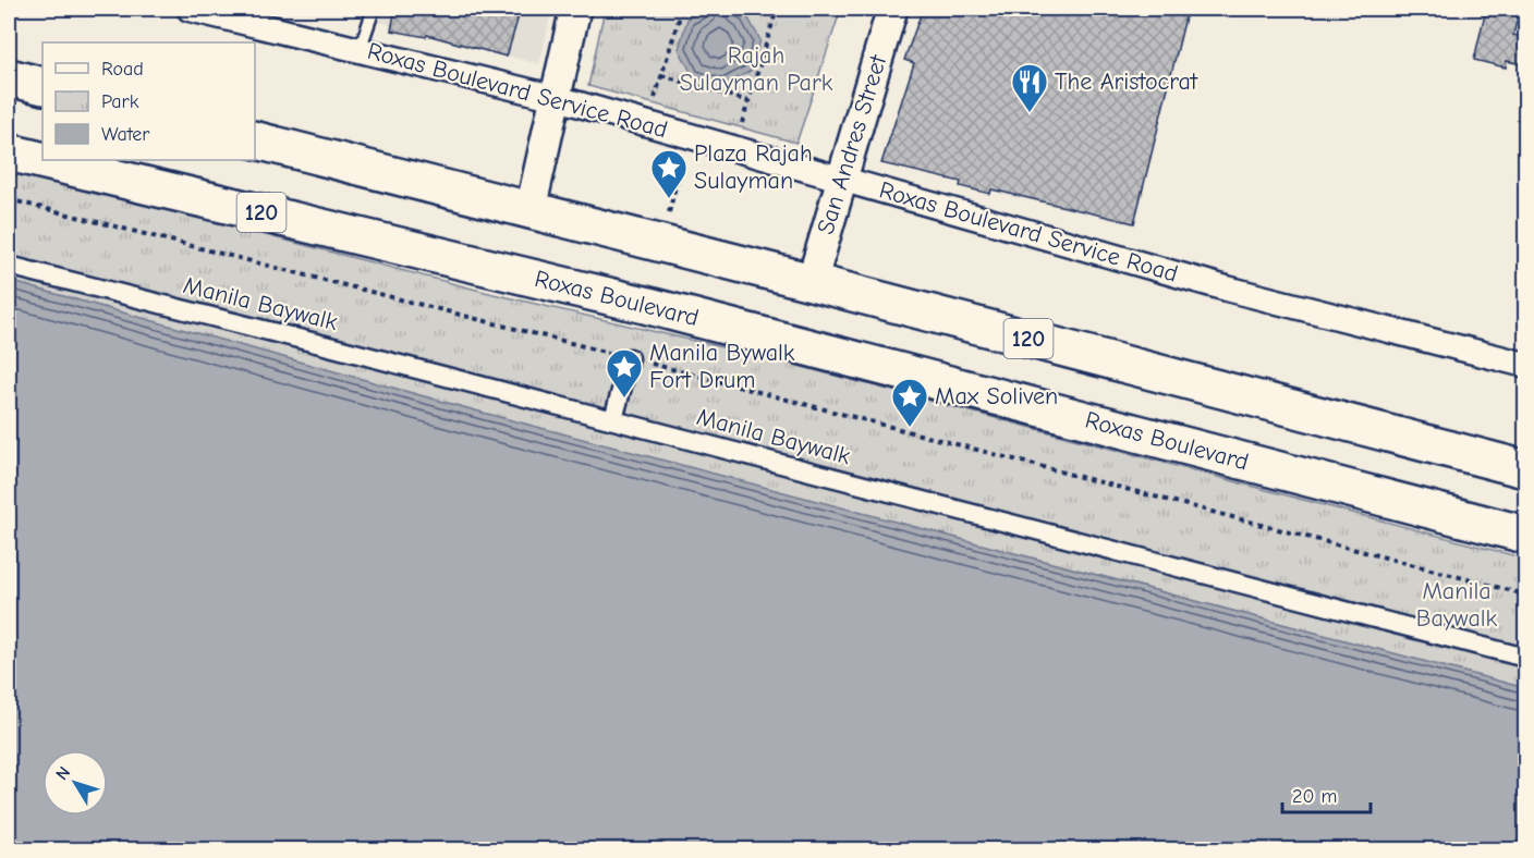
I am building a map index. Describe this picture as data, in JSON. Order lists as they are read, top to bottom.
{
  "streets": {
    "highway": ["120", "Roxas Boulevard"],
    "street": ["Roxas Boulevard Service Road", "San Andres Street", "Manila Baywalk"]
  },
  "crossings": [
    ["Roxas Boulevard Service Road", "San Andres Street"],
    ["San Andres Street", "120"]
  ],
  "parks": ["Rajah Sulayman Park", "Manila Baywalk"],
  "places": {
    "restaurant": ["The Aristocrat"],
    "place": ["Plaza Rajah Sulayman", "Manila Bywalk Fort Drum", "Max Soliven"]
  },
  "legend": ["Road", "Park", "Water"],
  "scale_bar": "20 m",
  "north": "top left"
}
